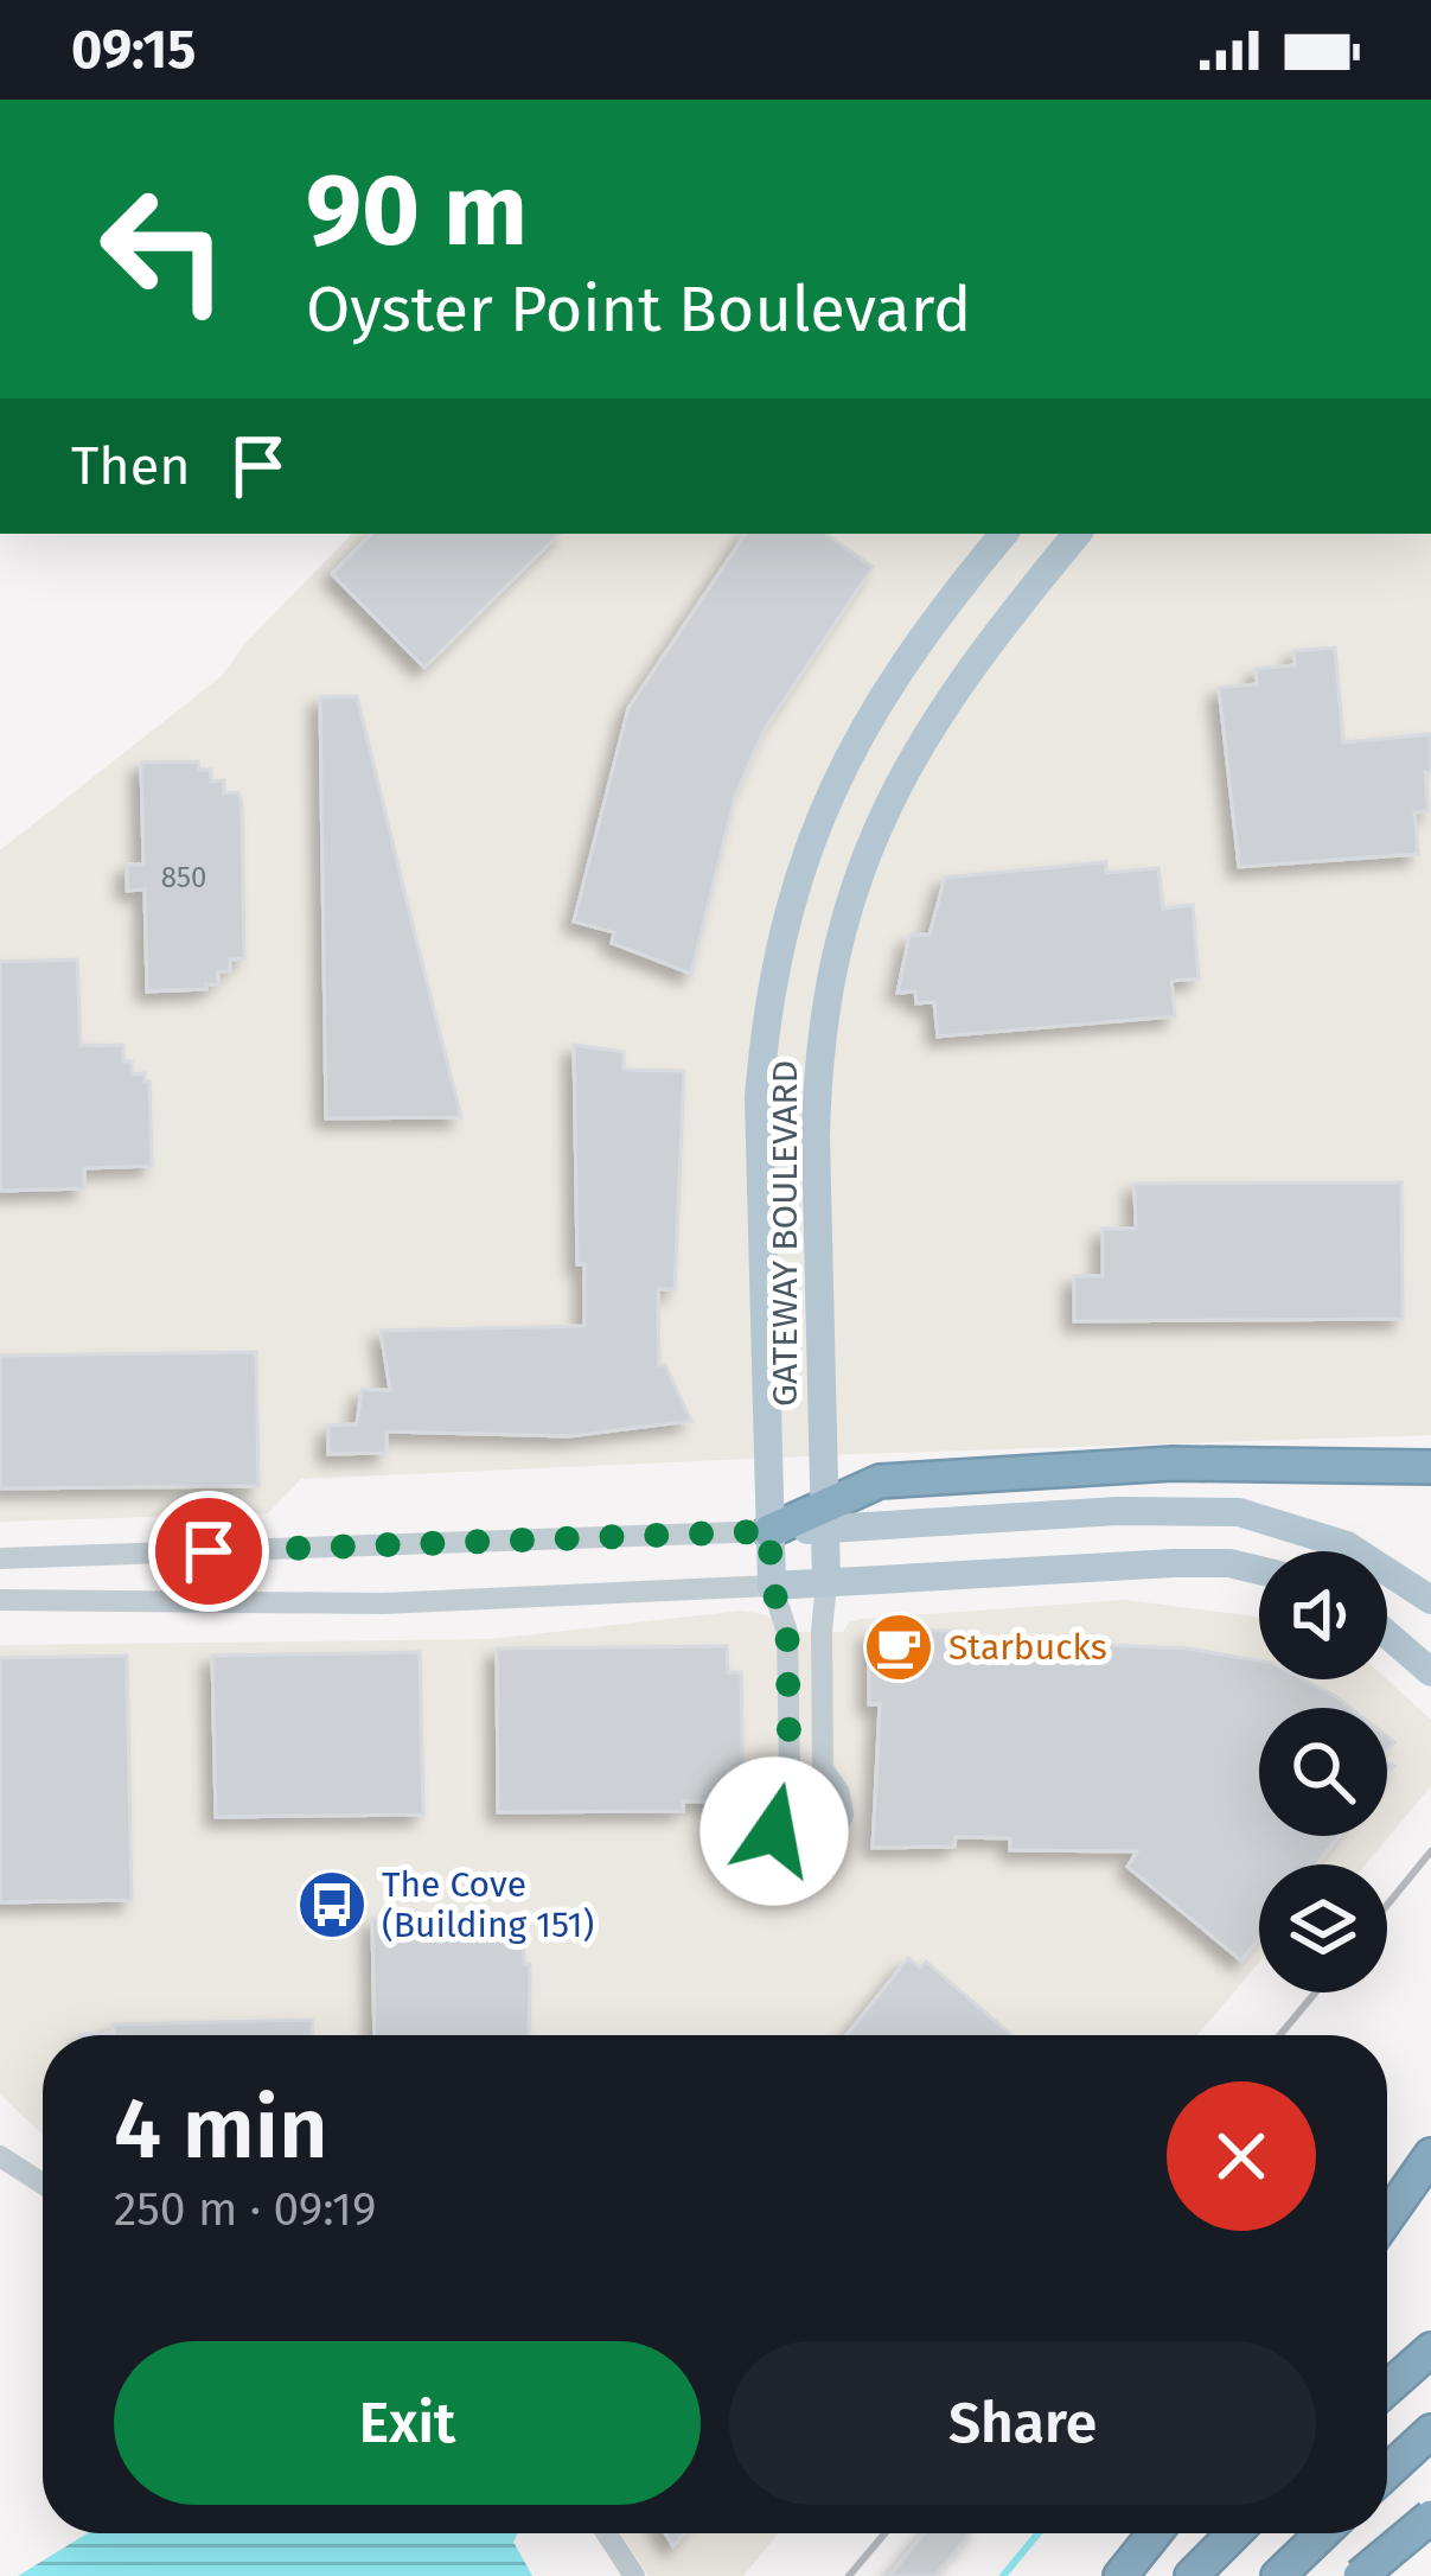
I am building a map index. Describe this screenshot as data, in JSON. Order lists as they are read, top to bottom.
{
  "streets": {
    "main road": ["GATEWAY BOULEVARD"]
  },
  "places": {
    "cafe": ["Starbucks"],
    "bus stop": ["The Cove (Building 151)"]
  },
  "house_numbers": ["850"],
  "page": {
    "status": "09:15",
    "turn": ["90 m", "Oyster Point Boulevard"],
    "then": "Then",
    "heading": ["4 min", "250 m · 09:19"],
    "buttons": ["Exit", "Share"]
  }
}
